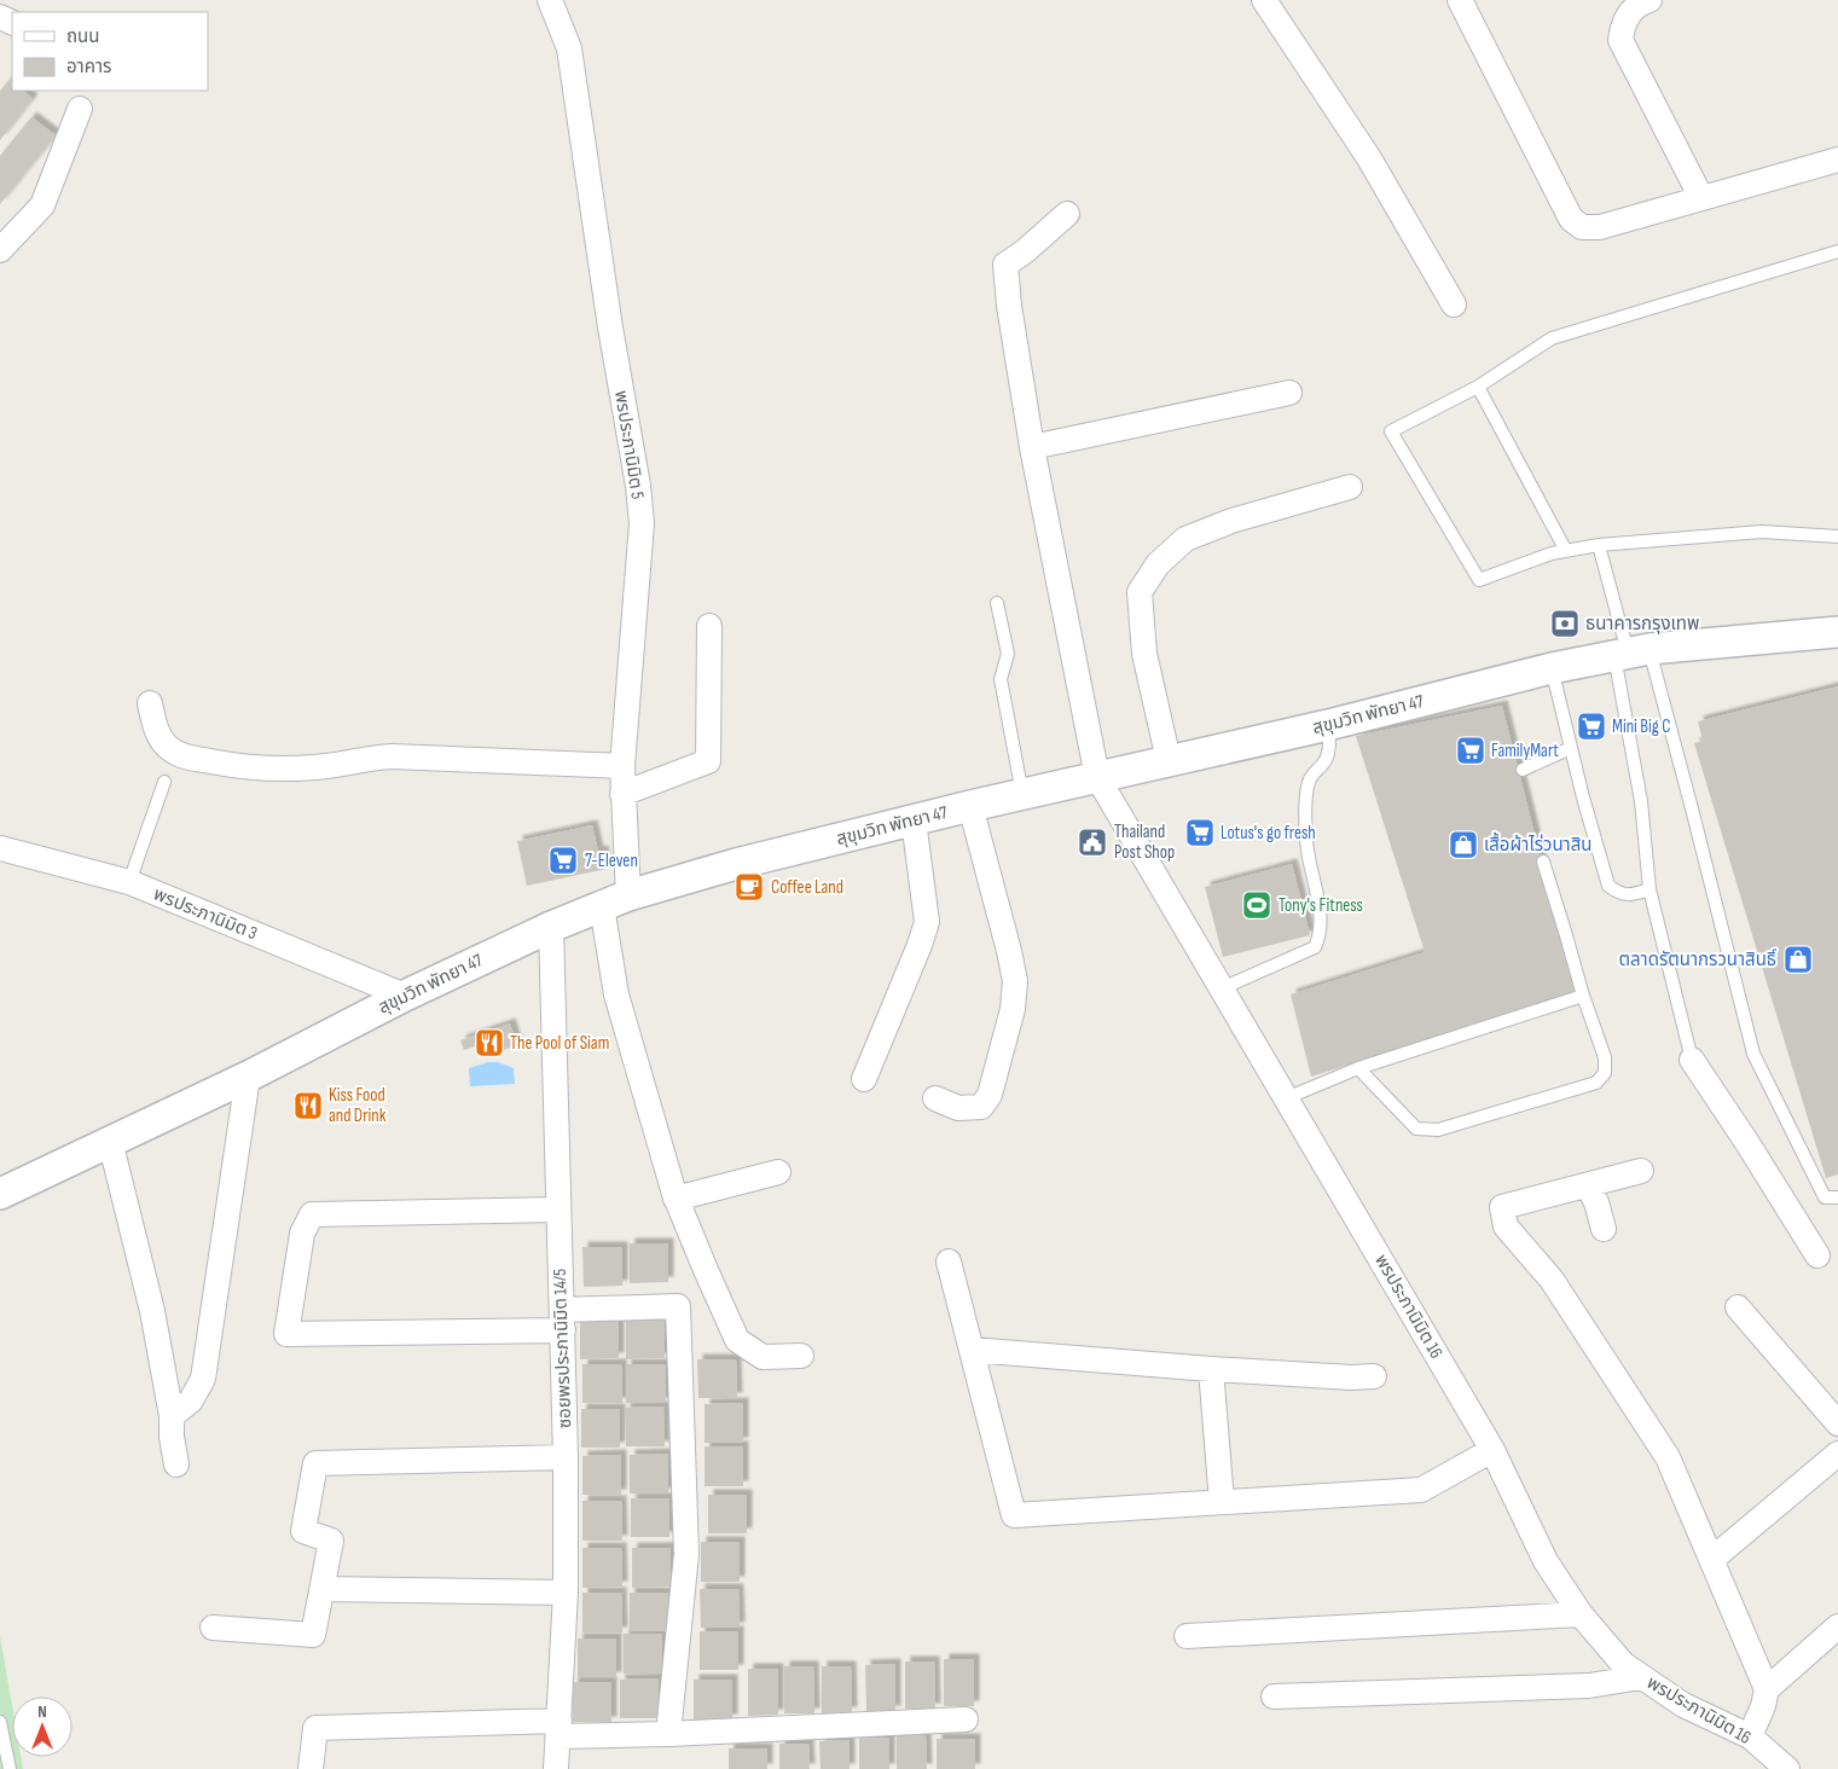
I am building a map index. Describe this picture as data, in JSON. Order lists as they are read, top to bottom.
{
  "streets": {
    "street": [
      "พรประภานิมิต 5",
      "สุขุมวิท พัทยา 47",
      "พรประภานิมิต 3",
      "พรประภานิมิต 16",
      "ซอยพรประภานิมิต 14/5"
    ]
  },
  "crossings": [
    ["พรประภานิมิต 5", "สุขุมวิท พัทยา 47"],
    ["สุขุมวิท พัทยา 47", "พรประภานิมิต 3"],
    ["สุขุมวิท พัทยา 47", "พรประภานิมิต 16"],
    ["สุขุมวิท พัทยา 47", "ซอยพรประภานิมิต 14/5"]
  ],
  "places": {
    "bank": ["ธนาคารกรุงเทพ"],
    "supermarket": [
      "Mini Big C",
      "FamilyMart",
      "Lotus's go fresh",
      "7-Eleven"
    ],
    "public building": ["Thailand Post Shop"],
    "shop": ["เสื้อผ้าไร่วนาสิน", "ตลาดรัตนากรวนาสินธิ์"],
    "cafe": ["Coffee Land"],
    "sports": ["Tony's Fitness"],
    "restaurant": ["The Pool of Siam", "Kiss Food and Drink"]
  },
  "legend": ["ถนน", "อาคาร"],
  "north": "top"
}
